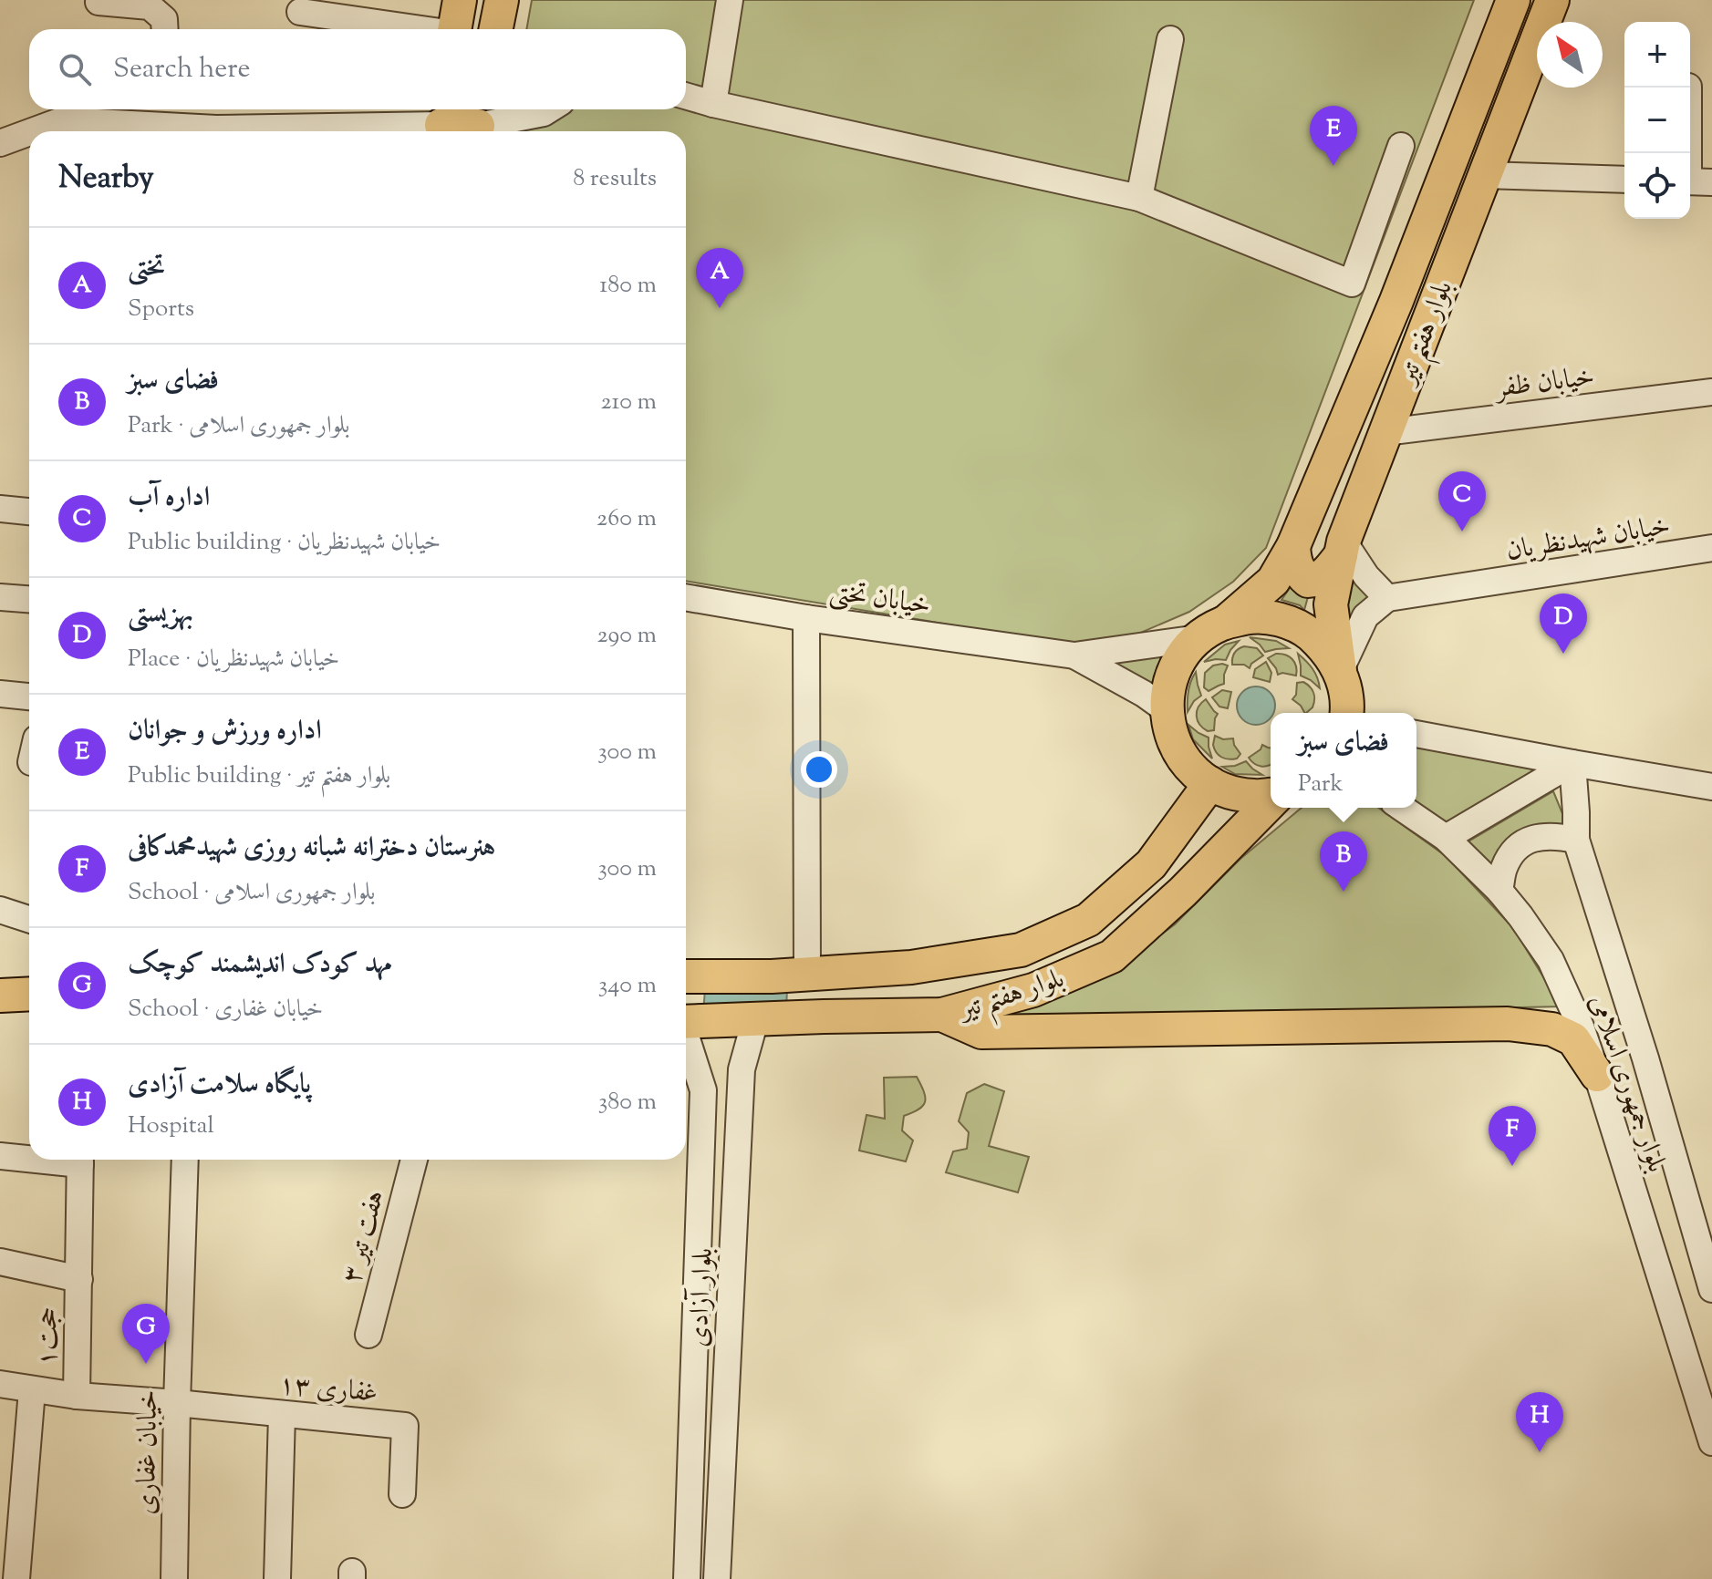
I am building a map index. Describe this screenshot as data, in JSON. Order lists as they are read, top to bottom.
{
  "streets": {
    "main road": ["بلوار هفتم تیر"],
    "street": [
      "خیابان ظفر",
      "خیابان شهیدنظریان",
      "خیابان تختی",
      "بلوار جمهوری اسلامی",
      "هفت تیر ۳",
      "بلوار آزادی",
      "حجت۱",
      "غفاری ۱۳",
      "خیابان غفاری"
    ]
  },
  "crossings": [
    ["بلوار هفتم تیر", "خیابان ظفر"],
    ["بلوار هفتم تیر", "بلوار آزادی"],
    ["حجت۱", "غفاری ۱۳"],
    ["غفاری ۱۳", "خیابان غفاری"]
  ],
  "north": "top left",
  "page": {
    "map_buttons": ["+", "−"],
    "search": "Search here",
    "pins": [
      "E",
      "A",
      "C",
      "D",
      "B",
      "F",
      "G",
      "H"
    ],
    "heading": ["Nearby", "8 results"],
    "list": [
      {
        "mark": "A",
        "name": "تختی",
        "note": "Sports",
        "value": "180 m"
      },
      {
        "mark": "B",
        "name": "فضای سبز",
        "note": "Park · بلوار جمهوری اسلامی",
        "value": "210 m"
      },
      {
        "mark": "C",
        "name": "اداره آب",
        "note": "Public building · خیابان شهیدنظریان",
        "value": "260 m"
      },
      {
        "mark": "D",
        "name": "بهزیستی",
        "note": "Place · خیابان شهیدنظریان",
        "value": "290 m"
      },
      {
        "mark": "E",
        "name": "اداره ورزش و جوانان",
        "note": "Public building · بلوار هفتم تیر",
        "value": "300 m"
      },
      {
        "mark": "F",
        "name": "هنرستان دخترانه شبانه روزی شهیدمحمدکافی",
        "note": "School · بلوار جمهوری اسلامی",
        "value": "300 m"
      },
      {
        "mark": "G",
        "name": "مهد کودک اندیشمند کوچک",
        "note": "School · خیابان غفاری",
        "value": "340 m"
      },
      {
        "mark": "H",
        "name": "پایگاه سلامت آزادی",
        "note": "Hospital",
        "value": "380 m"
      }
    ],
    "popup": ["فضای سبز", "Park"]
  }
}
